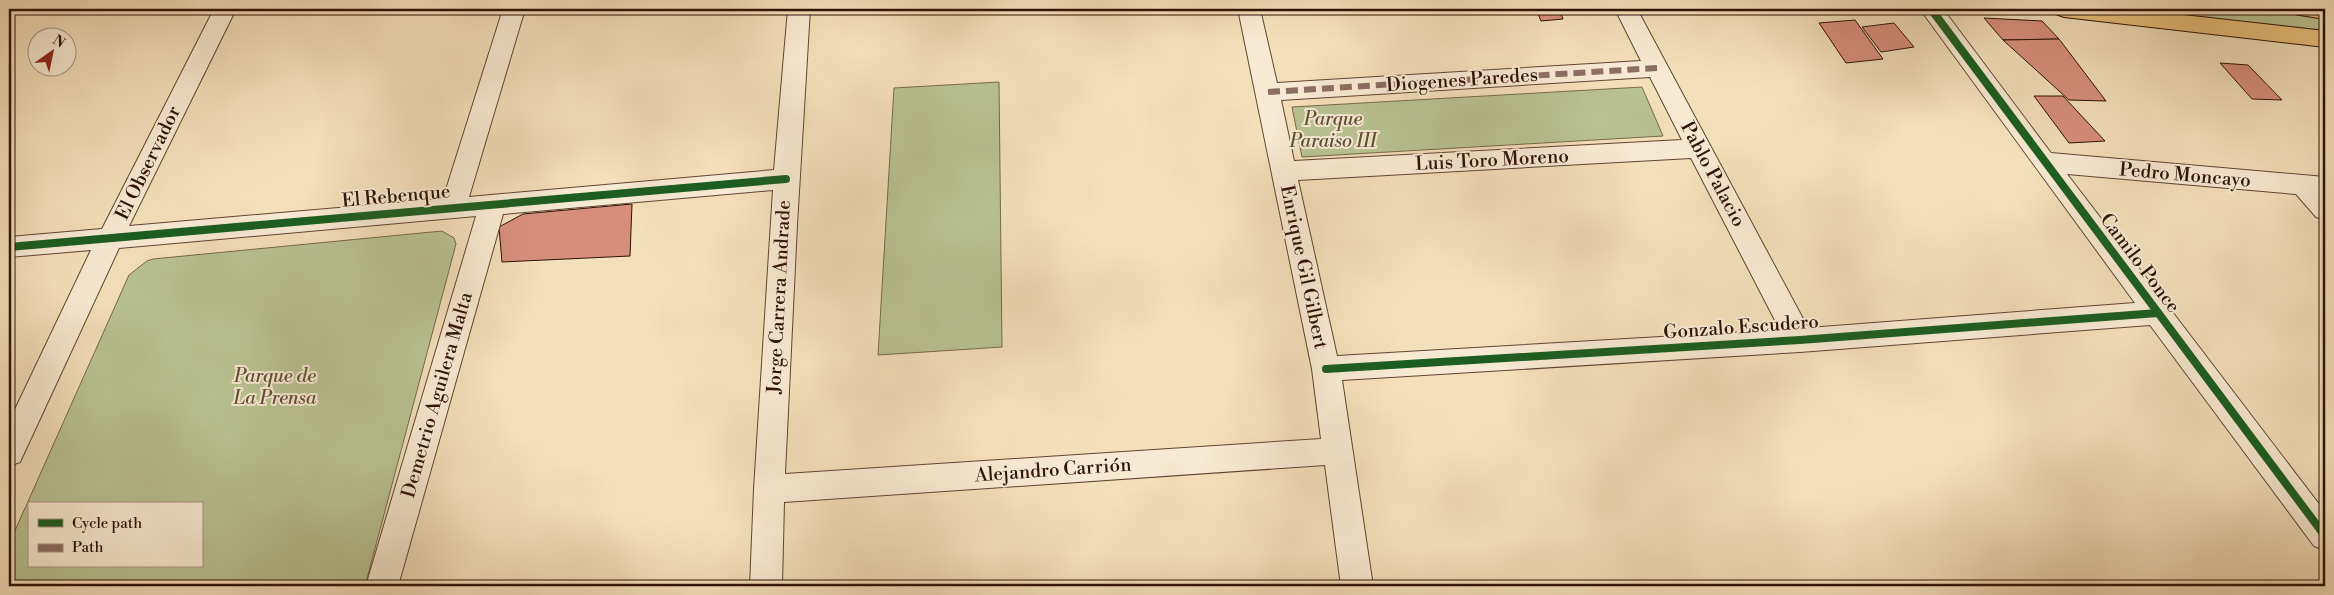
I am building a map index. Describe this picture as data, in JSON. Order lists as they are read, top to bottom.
{
  "streets": {
    "street": [
      "Diogenes Paredes",
      "Luis Toro Moreno",
      "El Observador",
      "Pablo Palacio",
      "Pedro Moncayo",
      "El Rebenque",
      "Camilo Ponce",
      "Enrique Gil Gilbert",
      "Jorge Carrera Andrade",
      "Gonzalo Escudero",
      "Demetrio Aguilera Malta",
      "Alejandro Carrión"
    ]
  },
  "crossings": [
    ["Diogenes Paredes", "Pablo Palacio"],
    ["Diogenes Paredes", "Enrique Gil Gilbert"],
    ["Luis Toro Moreno", "Pablo Palacio"],
    ["Luis Toro Moreno", "Enrique Gil Gilbert"],
    ["El Observador", "El Rebenque"],
    ["Pablo Palacio", "Gonzalo Escudero"],
    ["Pedro Moncayo", "Camilo Ponce"],
    ["El Rebenque", "Jorge Carrera Andrade"],
    ["El Rebenque", "Demetrio Aguilera Malta"],
    ["Camilo Ponce", "Gonzalo Escudero"],
    ["Enrique Gil Gilbert", "Gonzalo Escudero"],
    ["Enrique Gil Gilbert", "Alejandro Carrión"],
    ["Jorge Carrera Andrade", "Alejandro Carrión"]
  ],
  "parks": ["Parque Paraiso III", "Parque de La Prensa"],
  "legend": ["Cycle path", "Path"],
  "north": "top right"
}
